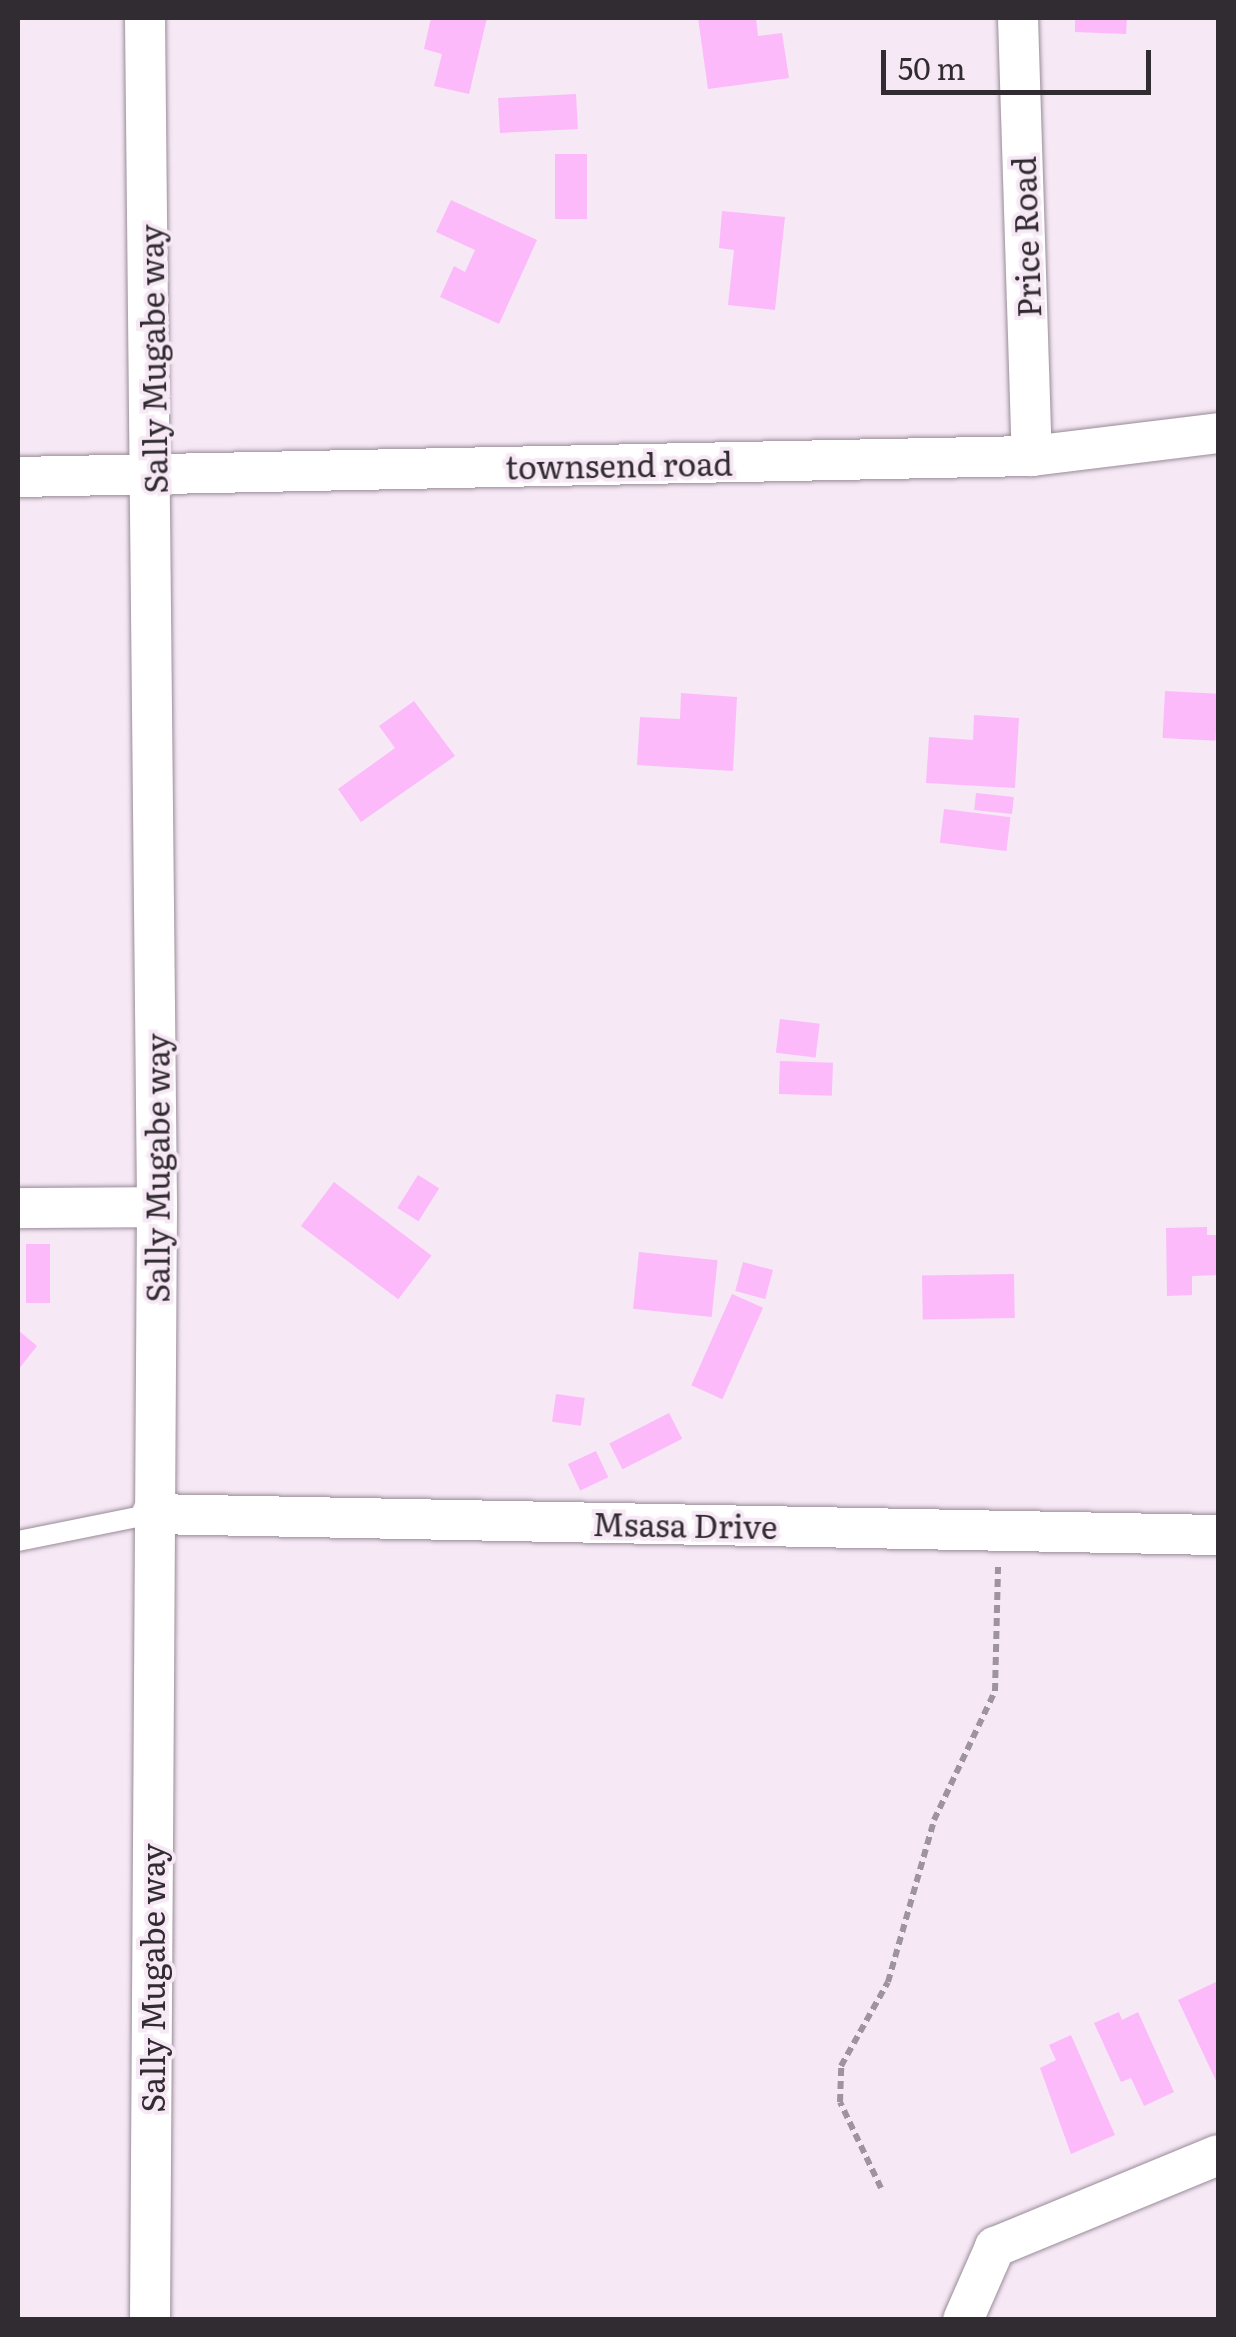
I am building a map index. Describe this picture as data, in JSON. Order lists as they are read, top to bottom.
{
  "streets": {
    "street": [
      "Price Road",
      "Sally Mugabe way",
      "townsend road",
      "Msasa Drive"
    ]
  },
  "crossings": [
    ["Price Road", "townsend road"],
    ["Sally Mugabe way", "townsend road"],
    ["Sally Mugabe way", "Msasa Drive"]
  ],
  "scale_bar": "50 m"
}
